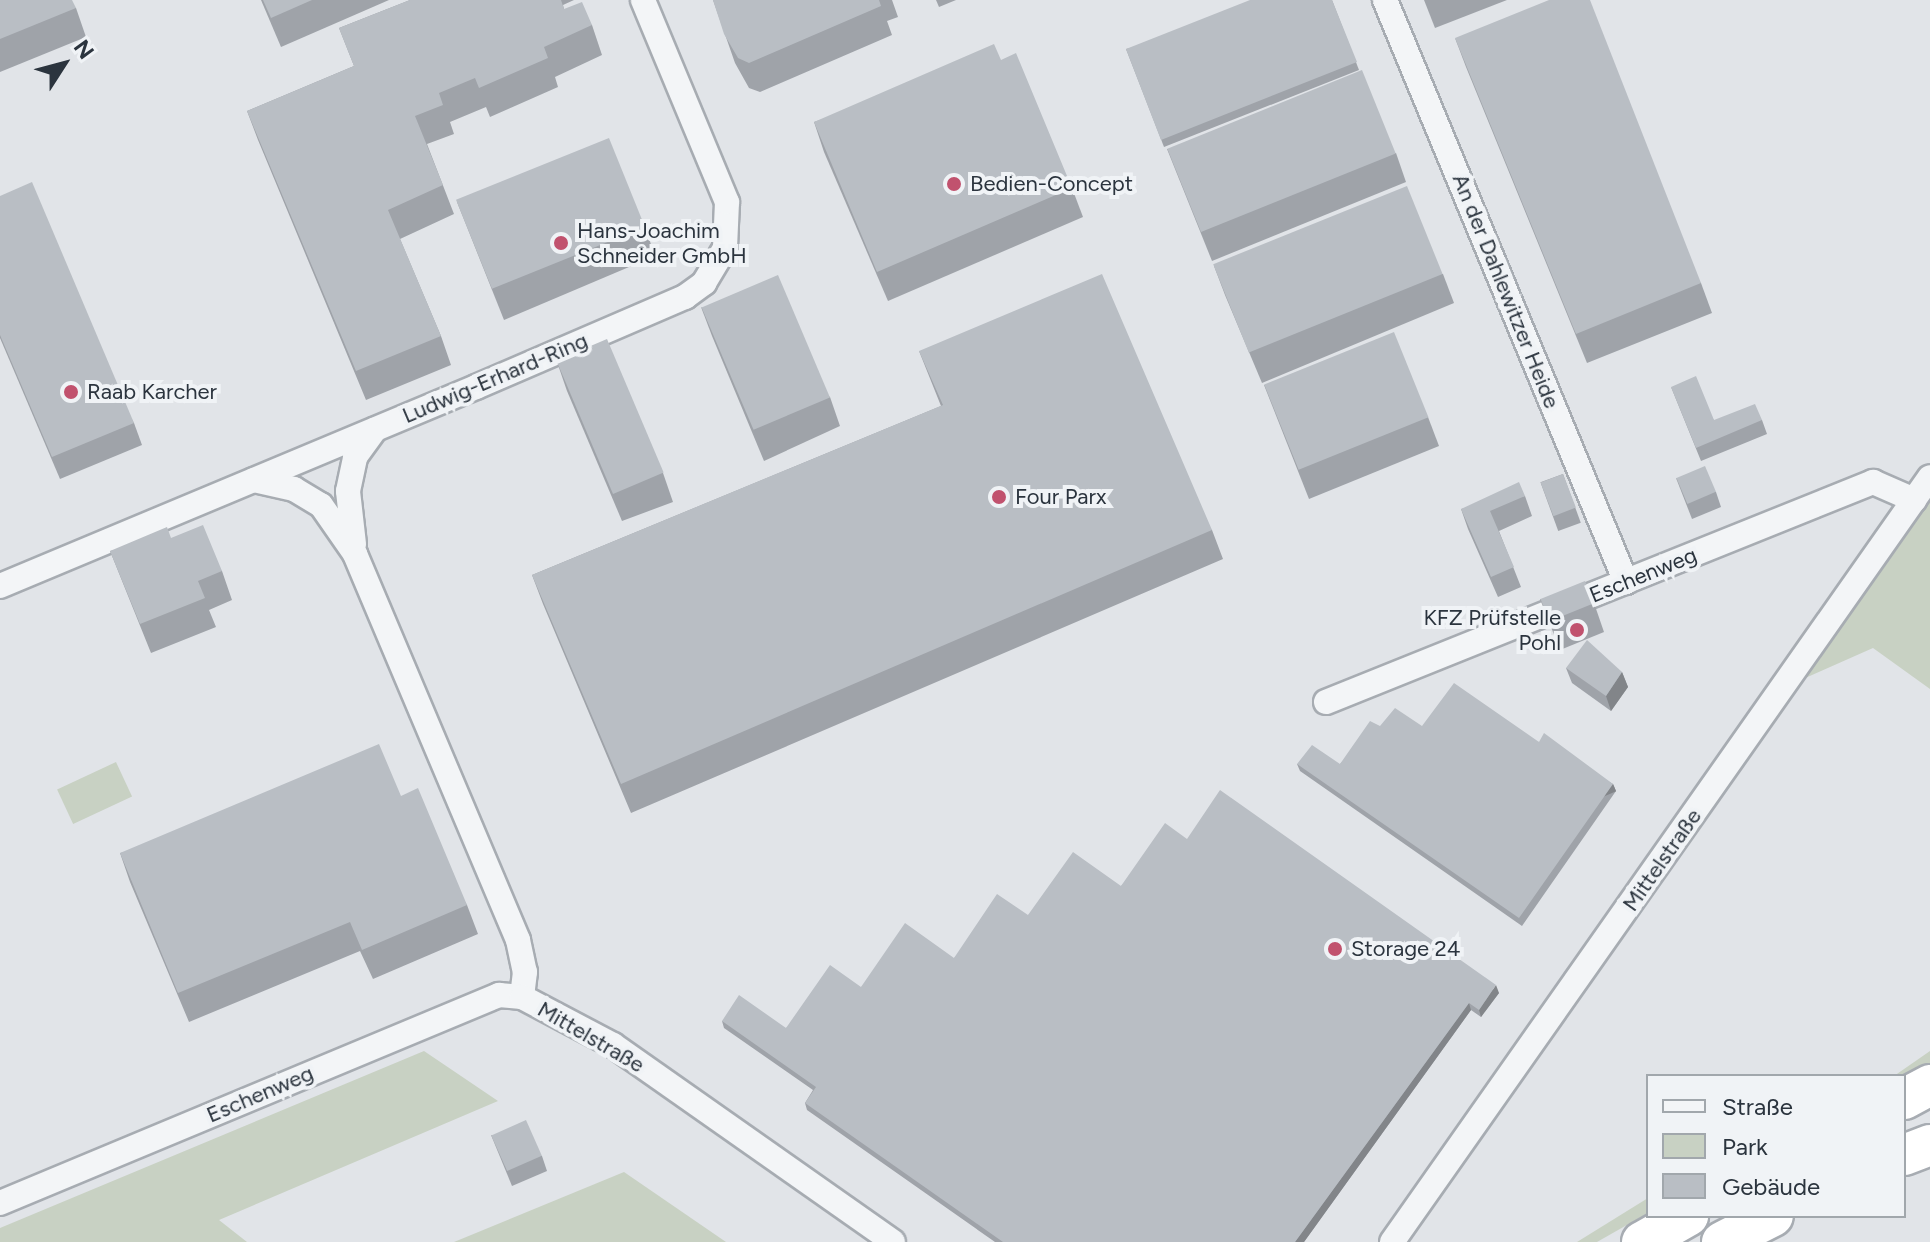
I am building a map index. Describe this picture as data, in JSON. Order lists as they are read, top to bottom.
{
  "streets": {
    "street": [
      "An der Dahlewitzer Heide",
      "Ludwig-Erhard-Ring",
      "Eschenweg",
      "Mittelstraße"
    ]
  },
  "crossings": [
    ["An der Dahlewitzer Heide", "Eschenweg"],
    ["Ludwig-Erhard-Ring", "Mittelstraße"],
    ["Eschenweg", "Mittelstraße"]
  ],
  "places": [
    "Bedien-Concept",
    "Hans-Joachim Schneider GmbH",
    "Raab Karcher",
    "Four Parx",
    "KFZ Prüfstelle Pohl",
    "Storage 24"
  ],
  "legend": ["Straße", "Park", "Gebäude"],
  "north": "top right"
}
